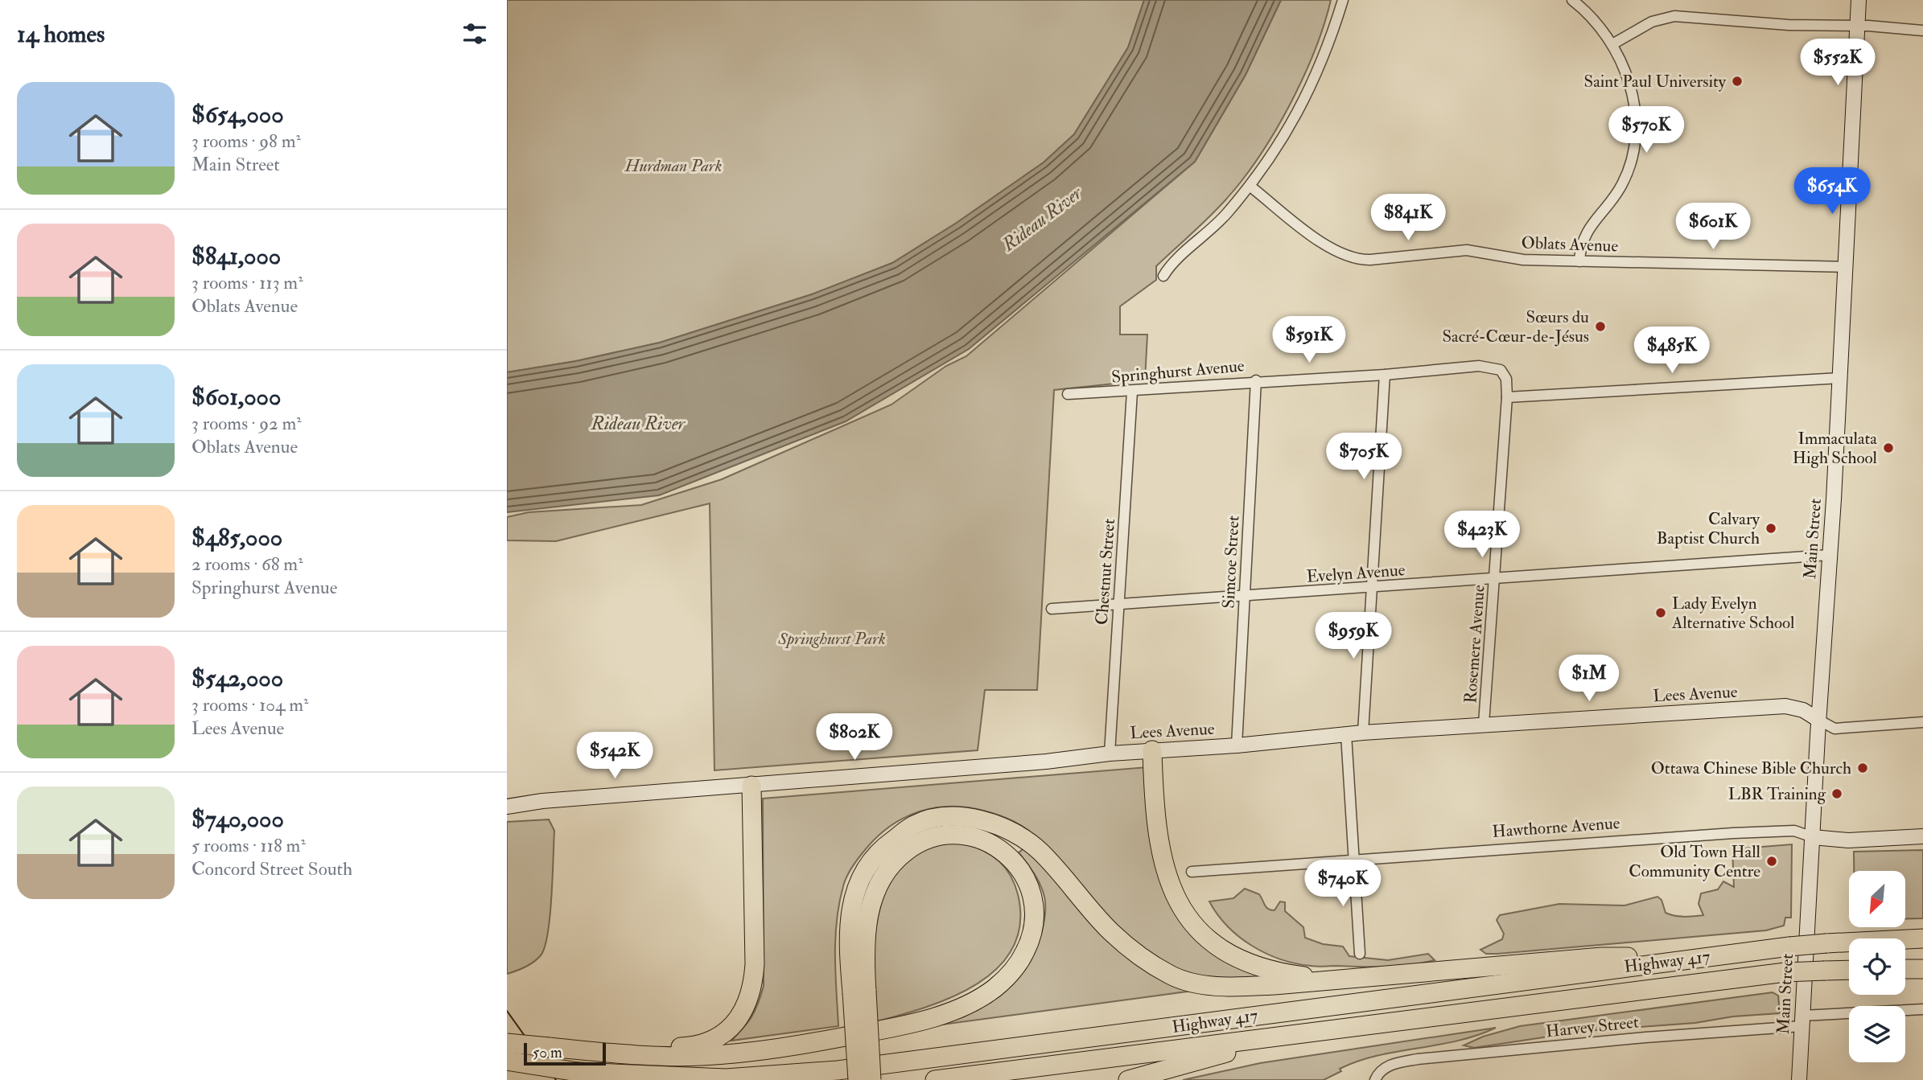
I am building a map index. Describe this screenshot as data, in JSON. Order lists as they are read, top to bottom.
{
  "streets": {
    "highway": ["Highway 417"],
    "main road": ["Main Street", "Lees Avenue", "Hawthorne Avenue"],
    "street": [
      "Oblats Avenue",
      "Springhurst Avenue",
      "Simcoe Street",
      "Chestnut Street",
      "Evelyn Avenue",
      "Rosemere Avenue",
      "Harvey Street"
    ]
  },
  "crossings": [
    ["Oblats Avenue", "Main Street"],
    ["Springhurst Avenue", "Simcoe Street"],
    ["Springhurst Avenue", "Chestnut Street"],
    ["Springhurst Avenue", "Rosemere Avenue"],
    ["Main Street", "Evelyn Avenue"],
    ["Main Street", "Lees Avenue"],
    ["Main Street", "Hawthorne Avenue"],
    ["Main Street", "Harvey Street"],
    ["Simcoe Street", "Evelyn Avenue"],
    ["Simcoe Street", "Lees Avenue"],
    ["Chestnut Street", "Evelyn Avenue"],
    ["Chestnut Street", "Lees Avenue"],
    ["Evelyn Avenue", "Rosemere Avenue"],
    ["Rosemere Avenue", "Lees Avenue"]
  ],
  "water": ["Rideau River"],
  "parks": ["Hurdman Park", "Springhurst Park"],
  "places": [
    "Saint Paul University",
    "Sœurs du Sacré-Cœur-de-Jésus",
    "Immaculata High School",
    "Calvary Baptist Church",
    "Lady Evelyn Alternative School",
    "Ottawa Chinese Bible Church",
    "LBR Training",
    "Old Town Hall Community Centre"
  ],
  "scale_bar": "50 m",
  "north": "bottom left",
  "page": {
    "heading": "14 homes",
    "price": [
      "$552K",
      "$570K",
      "$654K",
      "$841K",
      "$601K",
      "$591K",
      "$485K",
      "$705K",
      "$423K",
      "$959K",
      "$1M",
      "$802K",
      "$542K",
      "$740K"
    ],
    "list": [
      {
        "name": "$654,000",
        "note": "3 rooms · 98 m² · Main Street"
      },
      {
        "name": "$841,000",
        "note": "3 rooms · 113 m² · Oblats Avenue"
      },
      {
        "name": "$601,000",
        "note": "3 rooms · 92 m² · Oblats Avenue"
      },
      {
        "name": "$485,000",
        "note": "2 rooms · 68 m² · Springhurst Avenue"
      },
      {
        "name": "$542,000",
        "note": "3 rooms · 104 m² · Lees Avenue"
      },
      {
        "name": "$740,000",
        "note": "5 rooms · 118 m² · Concord Street South"
      }
    ],
    "scale": "50 m"
  }
}
